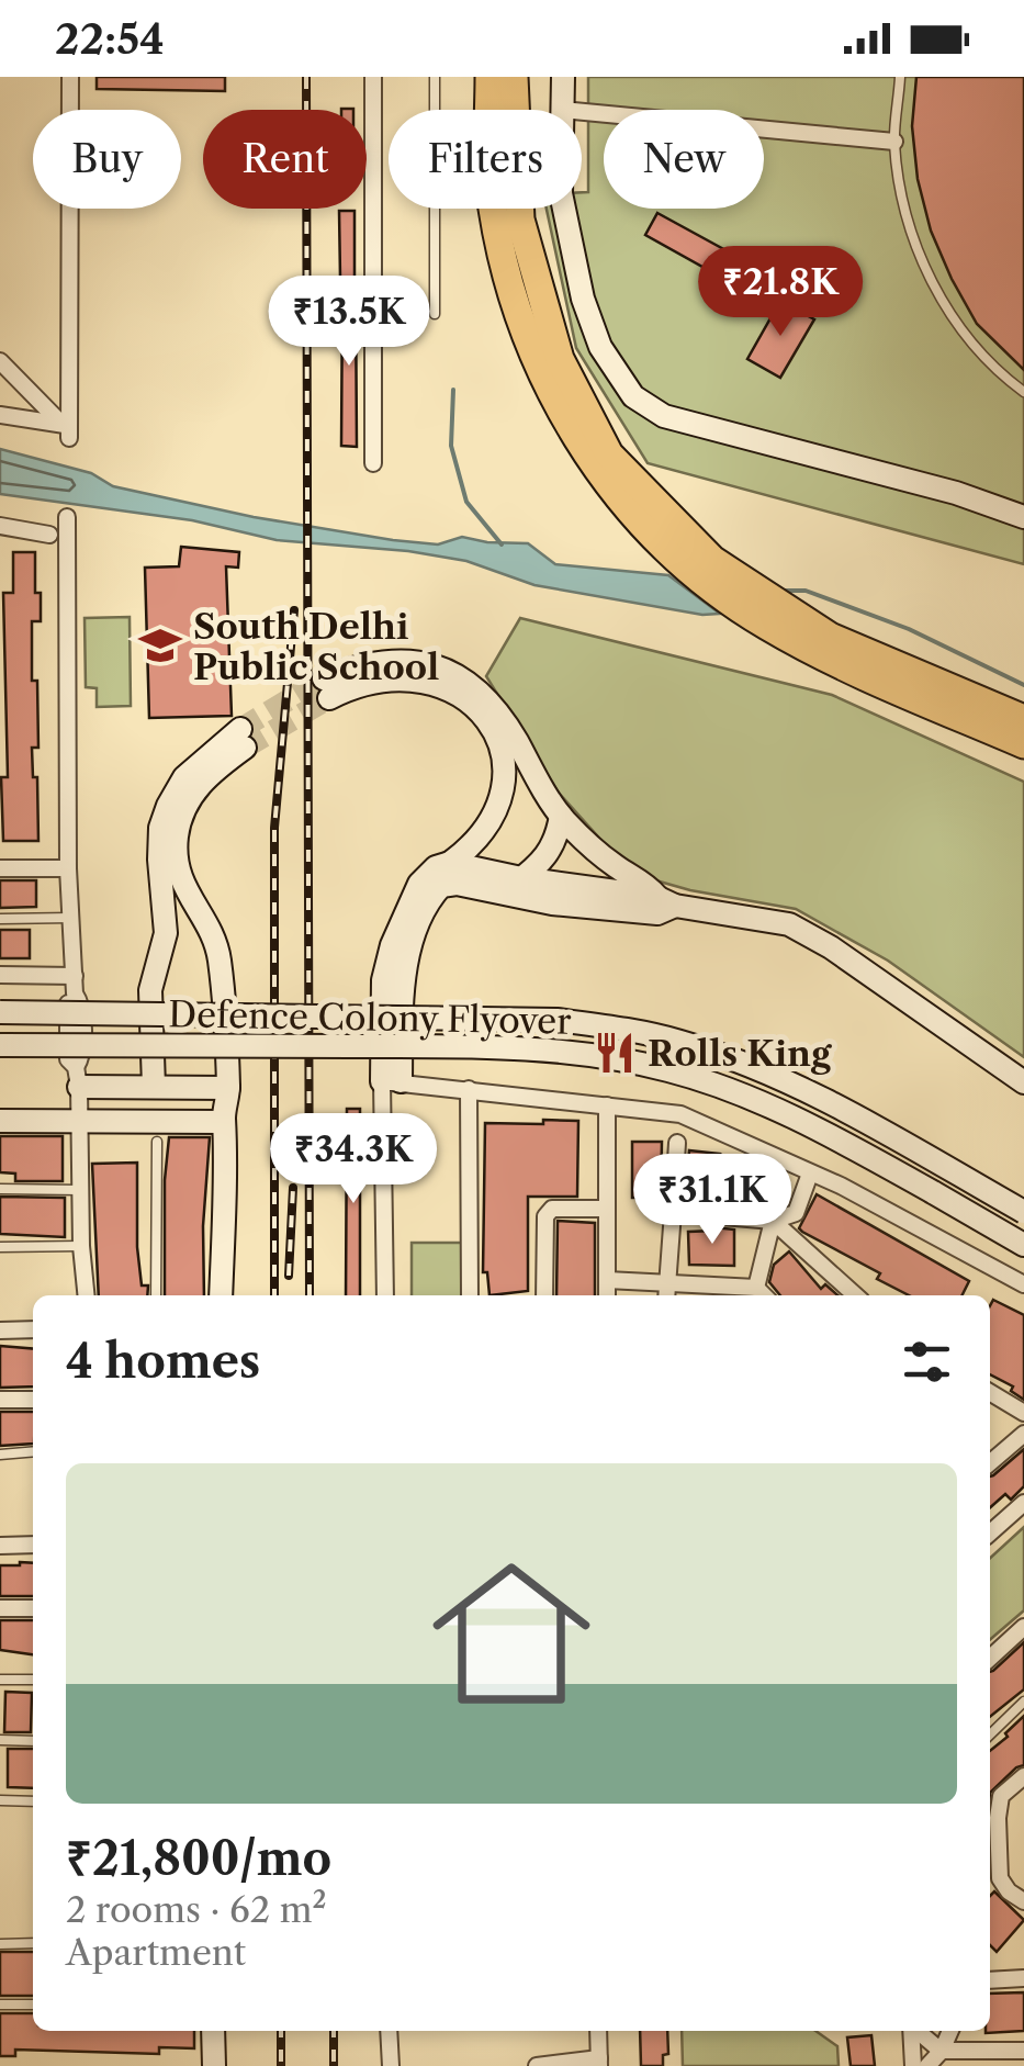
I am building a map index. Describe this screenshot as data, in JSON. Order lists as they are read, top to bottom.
{
  "streets": {
    "street": ["Defence Colony Flyover"]
  },
  "places": {
    "school or university": ["South Delhi Public School"],
    "restaurant": ["Rolls King"]
  },
  "page": {
    "status": "22:54",
    "chip": [
      "Buy",
      "Rent",
      "Filters",
      "New"
    ],
    "price": [
      "₹21.8K",
      "₹13.5K",
      "₹34.3K",
      "₹31.1K"
    ],
    "heading": "4 homes",
    "list": [
      {
        "name": "₹21,800/mo",
        "note": "2 rooms · 62 m² · Apartment"
      }
    ]
  }
}
